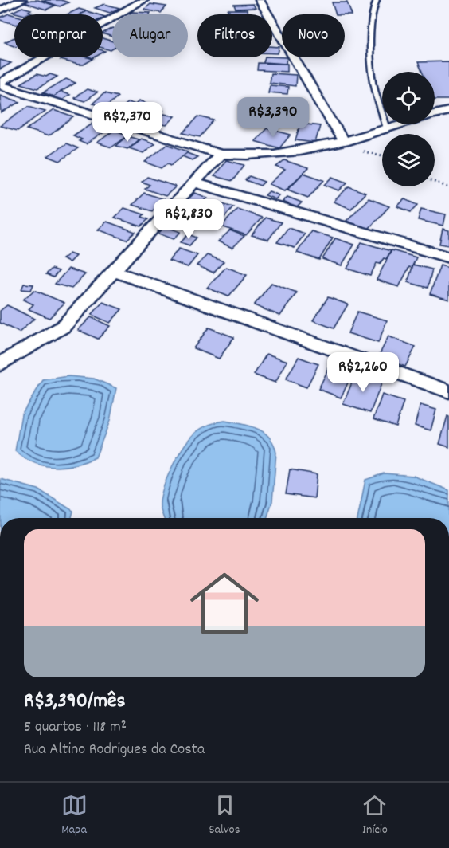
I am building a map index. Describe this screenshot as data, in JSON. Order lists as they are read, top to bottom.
{
  "page": {
    "chip": [
      "Comprar",
      "Alugar",
      "Filtros",
      "Novo"
    ],
    "price": [
      "R$3,390",
      "R$2,370",
      "R$2,830",
      "R$2,260"
    ],
    "list": [
      {
        "name": "R$3,390/mês",
        "note": "5 quartos · 118 m² · Rua Altino Rodrigues da Costa"
      }
    ],
    "tabs": ["Mapa", "Salvos", "Início"]
  }
}
